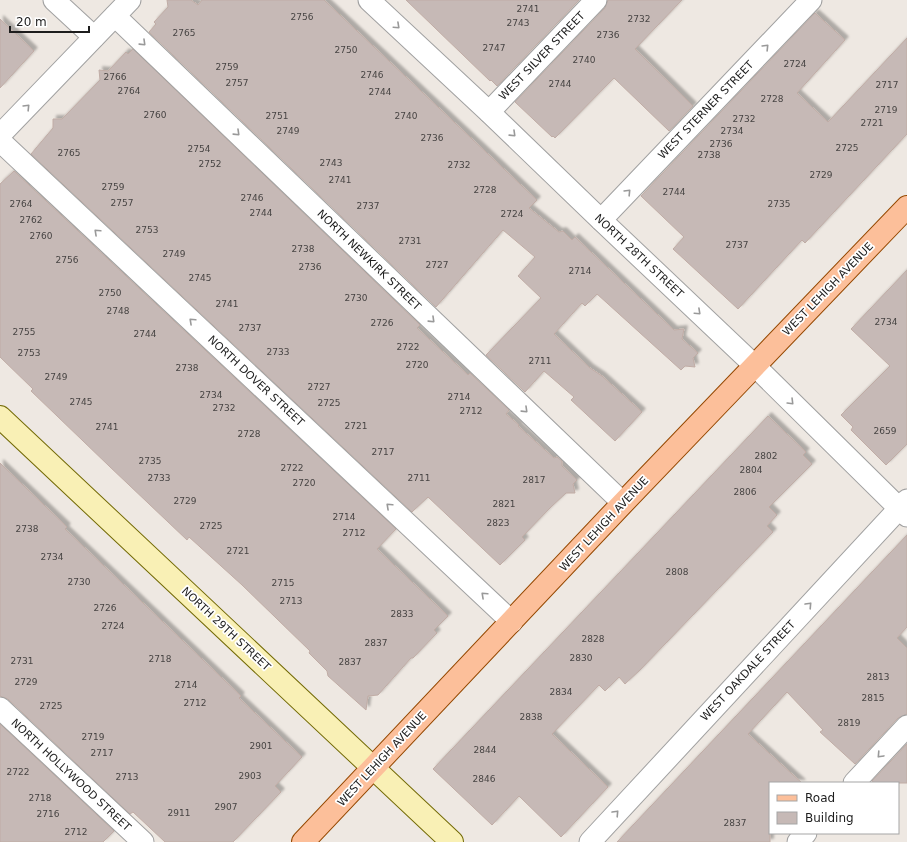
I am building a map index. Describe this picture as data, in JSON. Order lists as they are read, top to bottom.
{
  "streets": {
    "main road": ["WEST LEHIGH AVENUE"],
    "street": [
      "WEST SILVER STREET",
      "WEST STERNER STREET",
      "NORTH 28TH STREET",
      "NORTH NEWKIRK STREET",
      "NORTH DOVER STREET",
      "NORTH 29TH STREET",
      "WEST OAKDALE STREET",
      "NORTH HOLLYWOOD STREET"
    ]
  },
  "crossings": [
    ["WEST SILVER STREET", "NORTH 28TH STREET"],
    ["WEST STERNER STREET", "NORTH 28TH STREET"],
    ["NORTH 28TH STREET", "WEST LEHIGH AVENUE"],
    ["NORTH 28TH STREET", "WEST OAKDALE STREET"],
    ["NORTH NEWKIRK STREET", "WEST LEHIGH AVENUE"],
    ["WEST LEHIGH AVENUE", "NORTH DOVER STREET"],
    ["WEST LEHIGH AVENUE", "NORTH 29TH STREET"]
  ],
  "one_way": [
    "WEST STERNER STREET",
    "NORTH 28TH STREET",
    "NORTH NEWKIRK STREET",
    "NORTH DOVER STREET",
    "WEST OAKDALE STREET"
  ],
  "house_numbers": [
    "2741",
    "2756",
    "2732",
    "2743",
    "2765",
    "2736",
    "2747",
    "2750",
    "2740",
    "2724",
    "2759",
    "2746",
    "2766",
    "2757",
    "2744",
    "2717",
    "2764",
    "2744",
    "2728",
    "2719",
    "2760",
    "2751",
    "2740",
    "2732",
    "2721",
    "2749",
    "2734",
    "2736",
    "2736",
    "2725",
    "2754",
    "2765",
    "2738",
    "2743",
    "2752",
    "2732",
    "2729",
    "2741",
    "2759",
    "2728",
    "2744",
    "2746",
    "2757",
    "2764",
    "2735",
    "2737",
    "2744",
    "2724",
    "2762",
    "2753",
    "2760",
    "2731",
    "2737",
    "2738",
    "2749",
    "2756",
    "2727",
    "2736",
    "2714",
    "2745",
    "2750",
    "2730",
    "2741",
    "2748",
    "2734",
    "2726",
    "2737",
    "2755",
    "2744",
    "2722",
    "2733",
    "2753",
    "2711",
    "2720",
    "2738",
    "2749",
    "2727",
    "2734",
    "2714",
    "2745",
    "2725",
    "2732",
    "2712",
    "2721",
    "2741",
    "2659",
    "2728",
    "2717",
    "2802",
    "2735",
    "2722",
    "2804",
    "2733",
    "2711",
    "2817",
    "2720",
    "2806",
    "2729",
    "2821",
    "2714",
    "2823",
    "2725",
    "2738",
    "2712",
    "2721",
    "2734",
    "2808",
    "2730",
    "2715",
    "2713",
    "2726",
    "2833",
    "2724",
    "2828",
    "2837",
    "2830",
    "2718",
    "2731",
    "2837",
    "2813",
    "2729",
    "2714",
    "2834",
    "2815",
    "2712",
    "2725",
    "2838",
    "2819",
    "2719",
    "2901",
    "2844",
    "2717",
    "2722",
    "2903",
    "2713",
    "2846",
    "2718",
    "2907",
    "2911",
    "2716",
    "2837",
    "2712"
  ],
  "legend": ["Road", "Building"],
  "scale_bar": "20 m"
}
